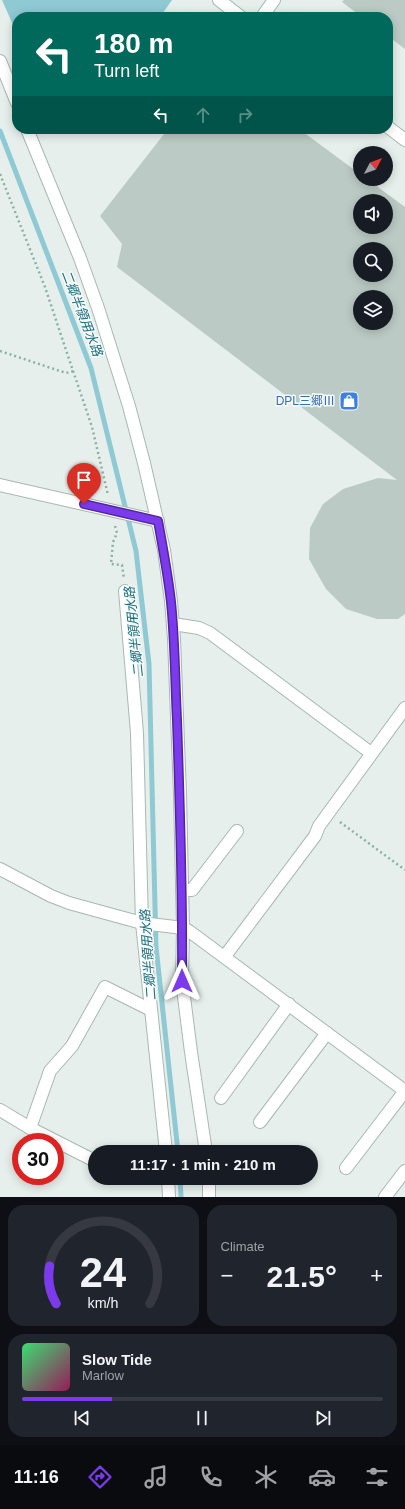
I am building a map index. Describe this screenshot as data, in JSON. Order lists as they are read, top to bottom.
{
  "water": ["二郷半領用水路"],
  "places": {
    "shop": ["DPL三郷Ⅲ"]
  },
  "north": "top right",
  "page": {
    "turn": ["180 m", "Turn left"],
    "limit": "30",
    "trip": "11:17 · 1 min · 210 m",
    "tile": "Climate",
    "heat": ["−", "21.5°", "+"],
    "song": ["Slow Tide", "Marlow"],
    "tabs": "11:16",
    "gauge": ["24", "km/h"]
  }
}
